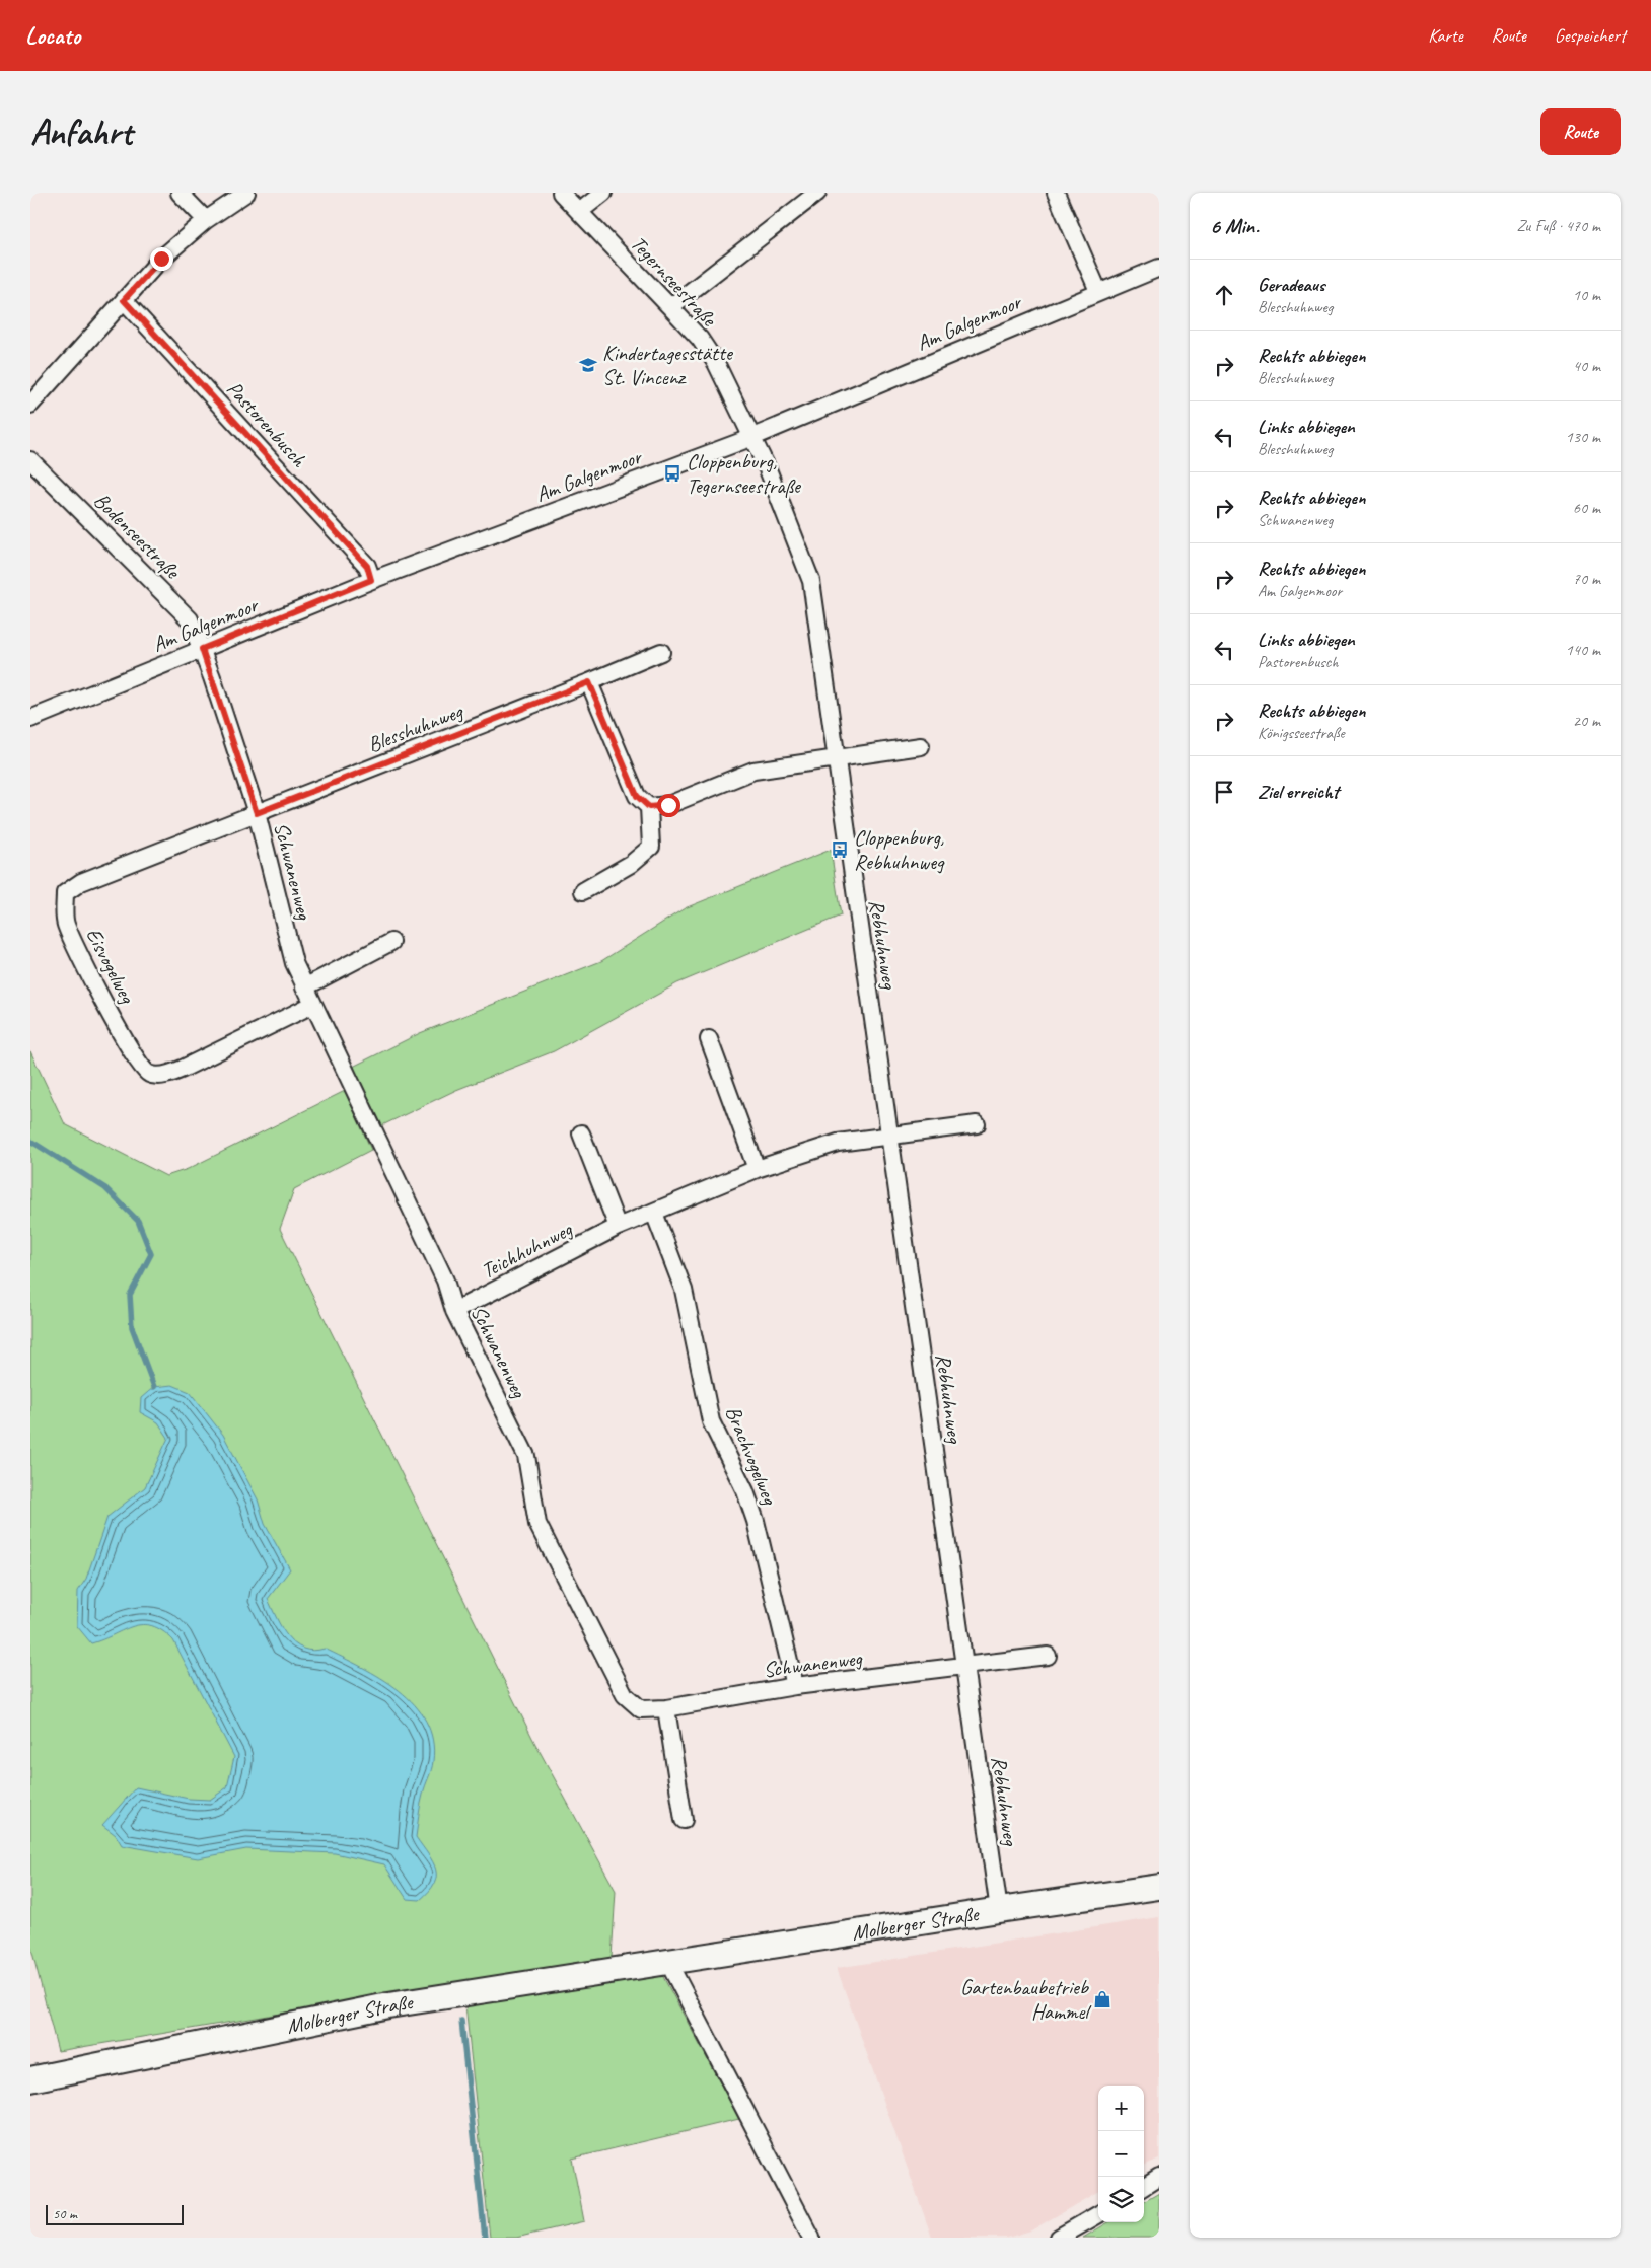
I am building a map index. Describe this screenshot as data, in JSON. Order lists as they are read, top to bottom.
{
  "streets": {
    "main road": ["Molberger Straße"],
    "street": [
      "Tegernseestraße",
      "Am Galgenmoor",
      "Pastorenbusch",
      "Bodenseestraße",
      "Blesshuhnweg",
      "Schwanenweg",
      "Rebhuhnweg",
      "Eisvogelweg",
      "Teichhuhnweg",
      "Brachvogelweg"
    ]
  },
  "crossings": [
    ["Tegernseestraße", "Am Galgenmoor"],
    ["Tegernseestraße", "Rebhuhnweg"],
    ["Am Galgenmoor", "Pastorenbusch"],
    ["Am Galgenmoor", "Bodenseestraße"],
    ["Am Galgenmoor", "Schwanenweg"],
    ["Am Galgenmoor", "Rebhuhnweg"],
    ["Bodenseestraße", "Schwanenweg"],
    ["Blesshuhnweg", "Schwanenweg"],
    ["Blesshuhnweg", "Eisvogelweg"],
    ["Schwanenweg", "Rebhuhnweg"],
    ["Schwanenweg", "Eisvogelweg"],
    ["Schwanenweg", "Teichhuhnweg"],
    ["Schwanenweg", "Brachvogelweg"],
    ["Rebhuhnweg", "Teichhuhnweg"],
    ["Rebhuhnweg", "Molberger Straße"],
    ["Teichhuhnweg", "Brachvogelweg"]
  ],
  "places": {
    "school or university": ["Kindertagesstätte St. Vincenz"],
    "bus stop": ["Cloppenburg, Tegernseestraße", "Cloppenburg, Rebhuhnweg"],
    "shop": ["Gartenbaubetrieb Hammel"]
  },
  "scale_bar": "50 m",
  "page": {
    "header": "Locato",
    "nav": ["Karte", "Route", "Gespeichert"],
    "buttons": "Route",
    "title": "Anfahrt",
    "heading": ["6 Min.", "Zu Fuß · 470 m"],
    "list": [
      ["Geradeaus", "Blesshuhnweg", "10 m"],
      ["Rechts abbiegen", "Blesshuhnweg", "40 m"],
      ["Links abbiegen", "Blesshuhnweg", "130 m"],
      ["Rechts abbiegen", "Schwanenweg", "60 m"],
      ["Rechts abbiegen", "Am Galgenmoor", "70 m"],
      ["Links abbiegen", "Pastorenbusch", "140 m"],
      ["Rechts abbiegen", "Königsseestraße", "20 m"],
      "Ziel erreicht"
    ],
    "map_buttons": ["+", "−"],
    "scale": "50 m"
  }
}
